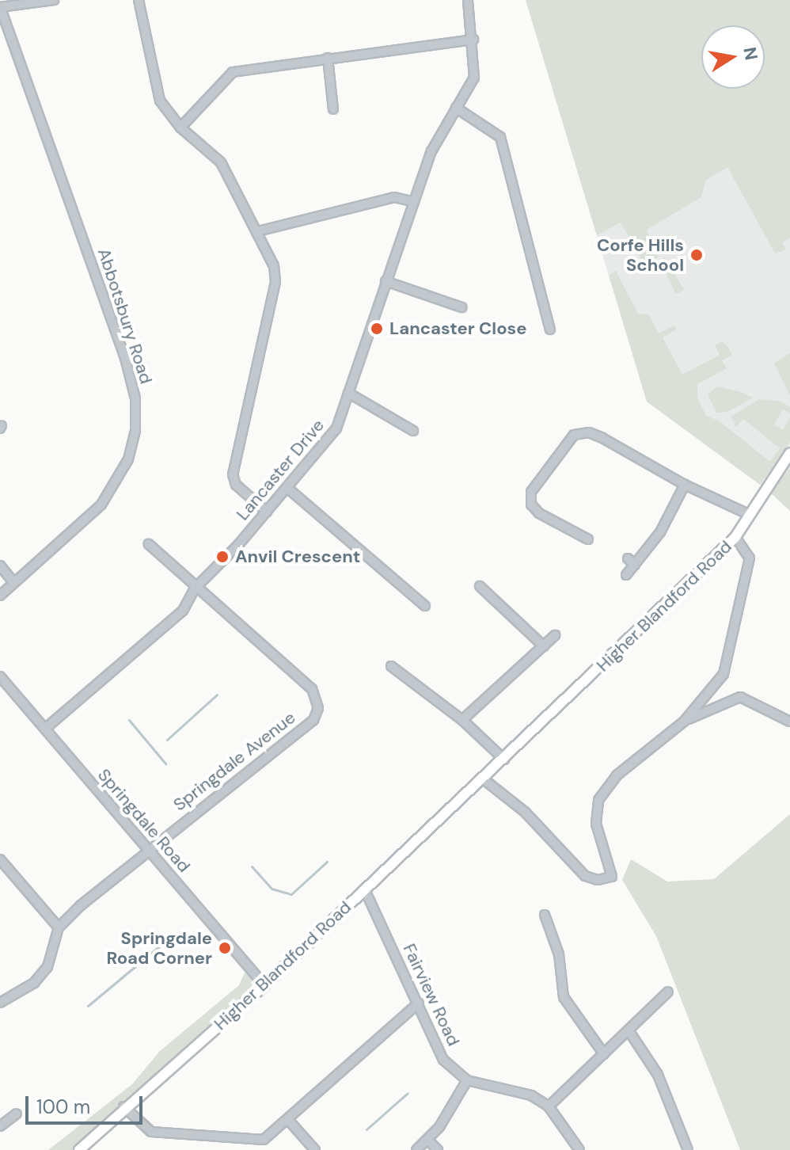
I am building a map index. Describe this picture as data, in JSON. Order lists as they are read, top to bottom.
{
  "streets": {
    "main road": ["Higher Blandford Road"],
    "street": [
      "Abbotsbury Road",
      "Lancaster Drive",
      "Springdale Avenue",
      "Springdale Road",
      "Fairview Road"
    ]
  },
  "crossings": [
    ["Lancaster Drive", "Springdale Avenue"],
    ["Higher Blandford Road", "Springdale Road"],
    ["Higher Blandford Road", "Fairview Road"],
    ["Springdale Avenue", "Springdale Road"]
  ],
  "places": [
    "Corfe Hills School",
    "Lancaster Close",
    "Anvil Crescent",
    "Springdale Road Corner"
  ],
  "scale_bar": "100 m",
  "north": "right"
}
